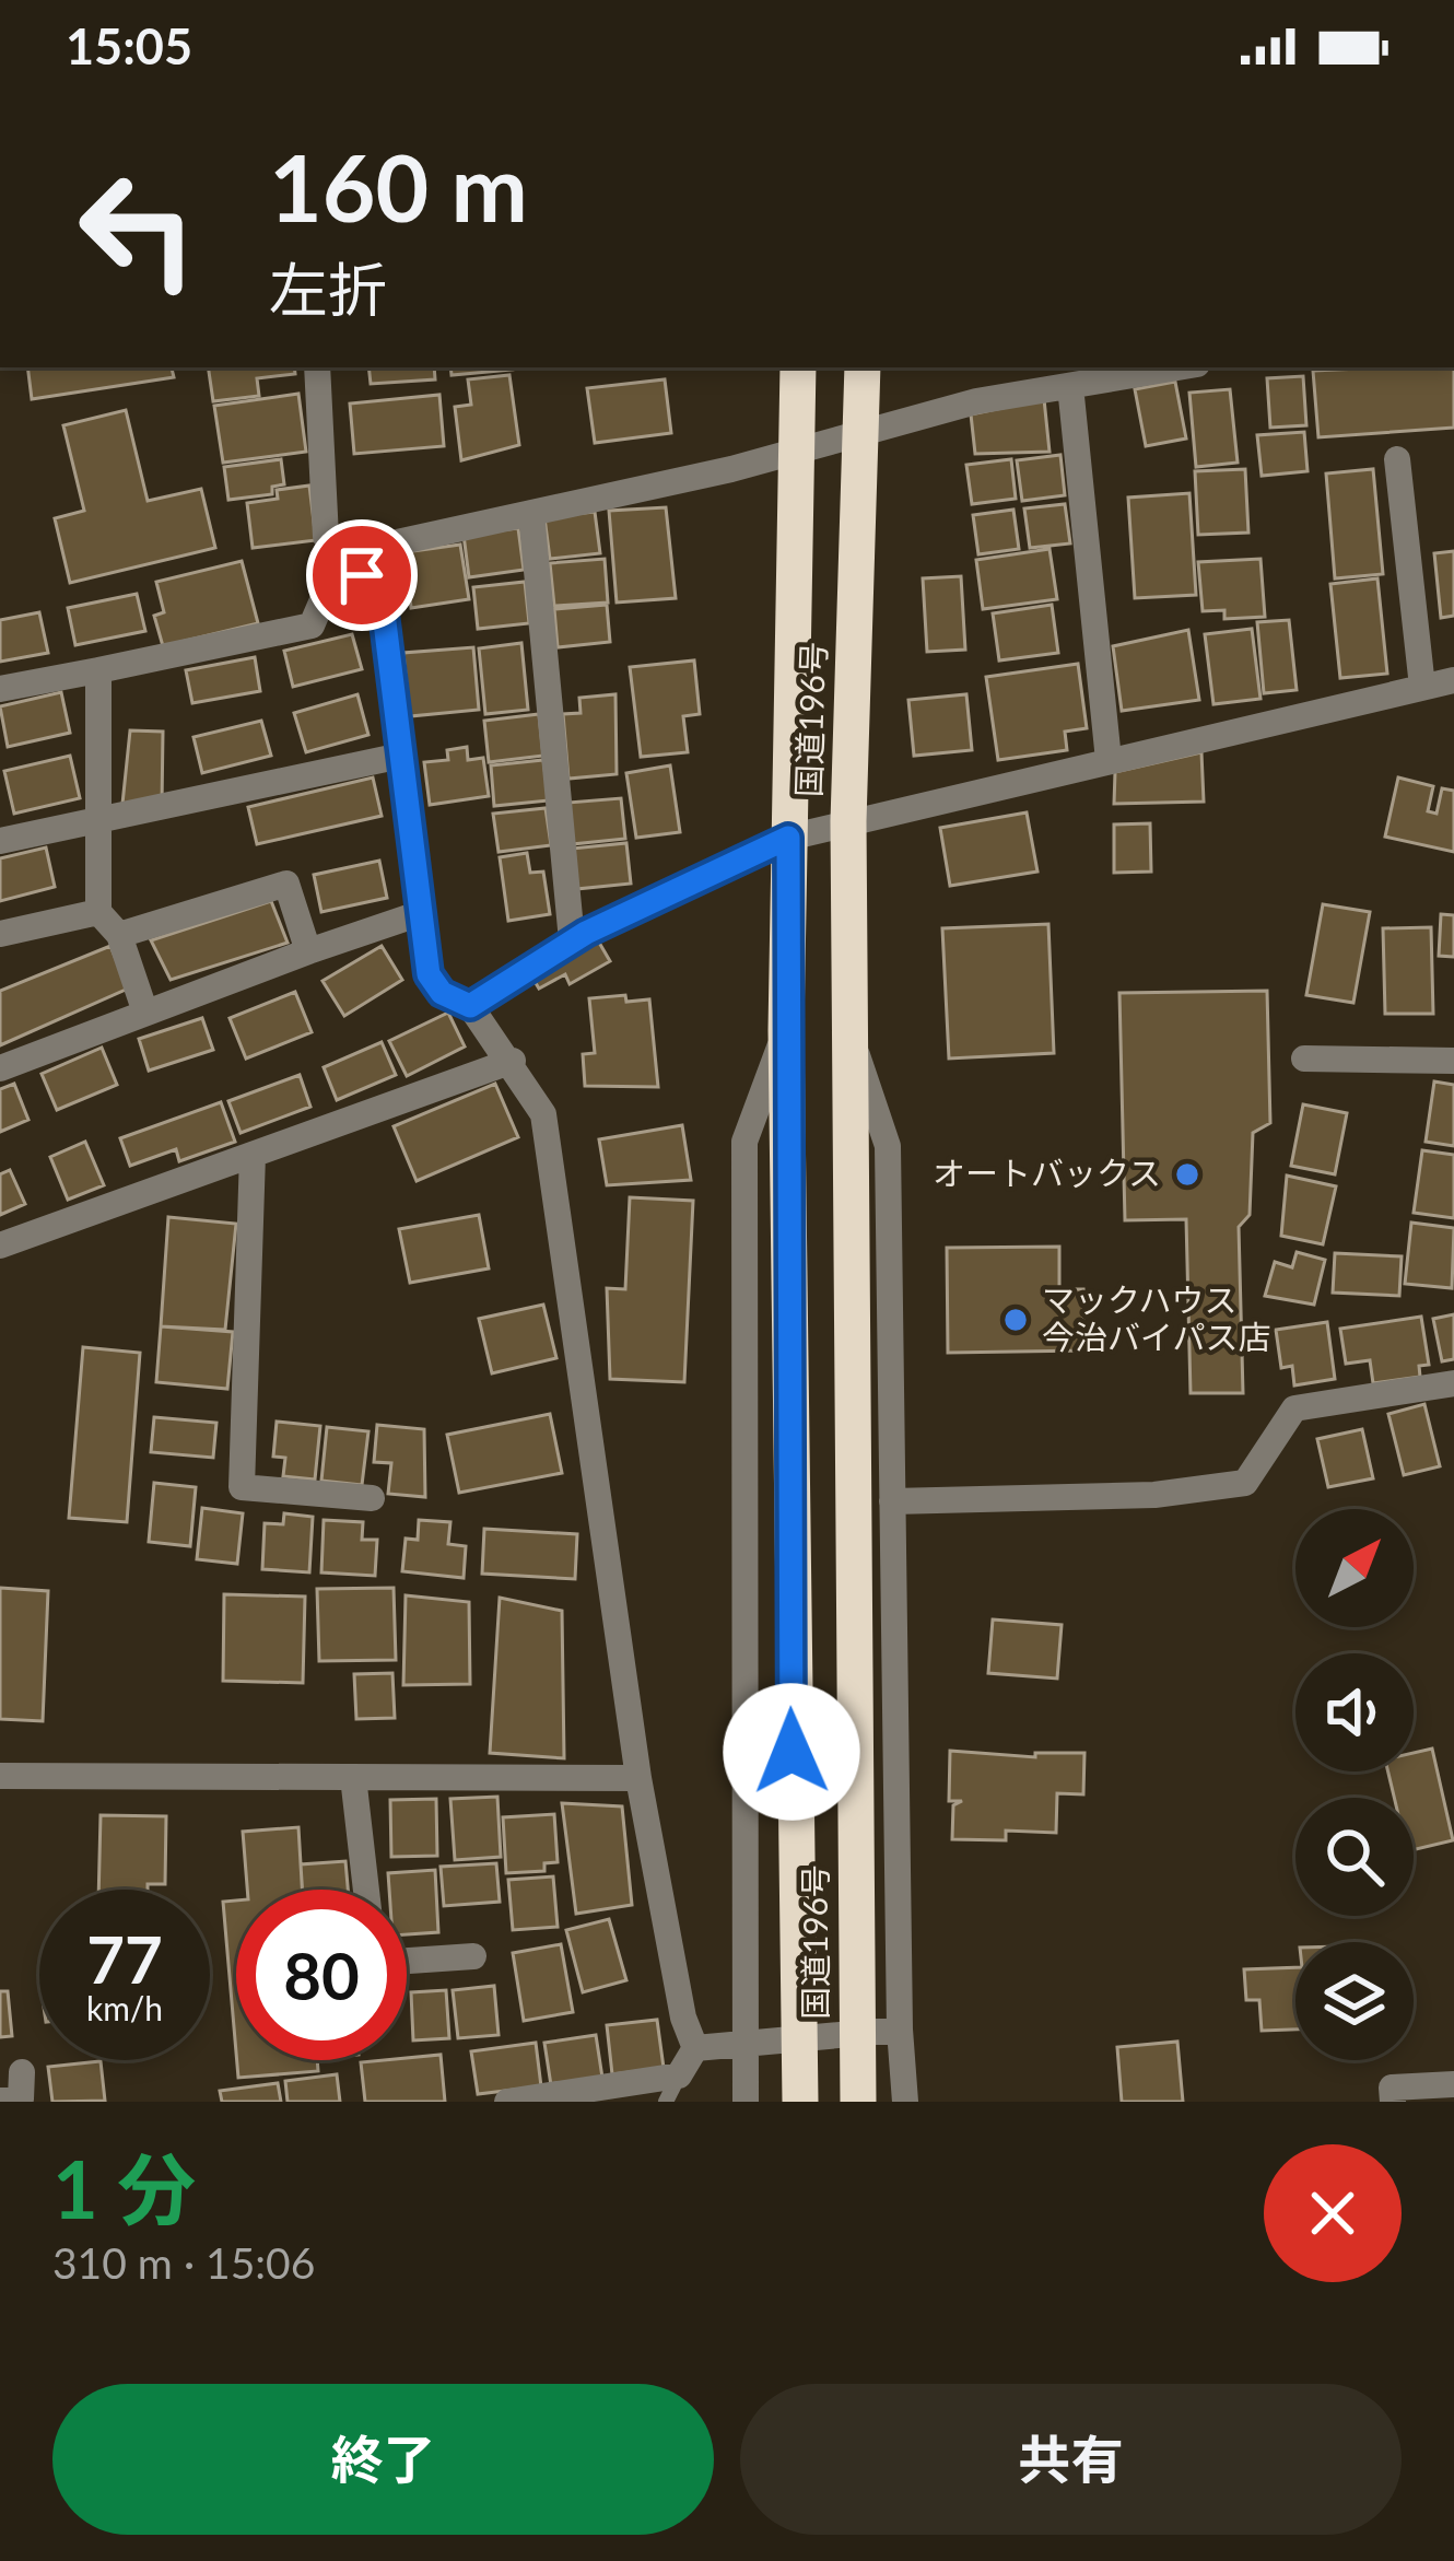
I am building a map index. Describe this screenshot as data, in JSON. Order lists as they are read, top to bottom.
{
  "streets": {
    "highway": ["国道196号"]
  },
  "places": ["オートバックス", "マックハウス 今治バイパス店"],
  "north": "top right",
  "page": {
    "status": "15:05",
    "turn": ["160 m", "左折"],
    "speed": "77 km/h",
    "limit": "80",
    "heading": ["1 分", "310 m · 15:06"],
    "buttons": ["終了", "共有"]
  }
}
